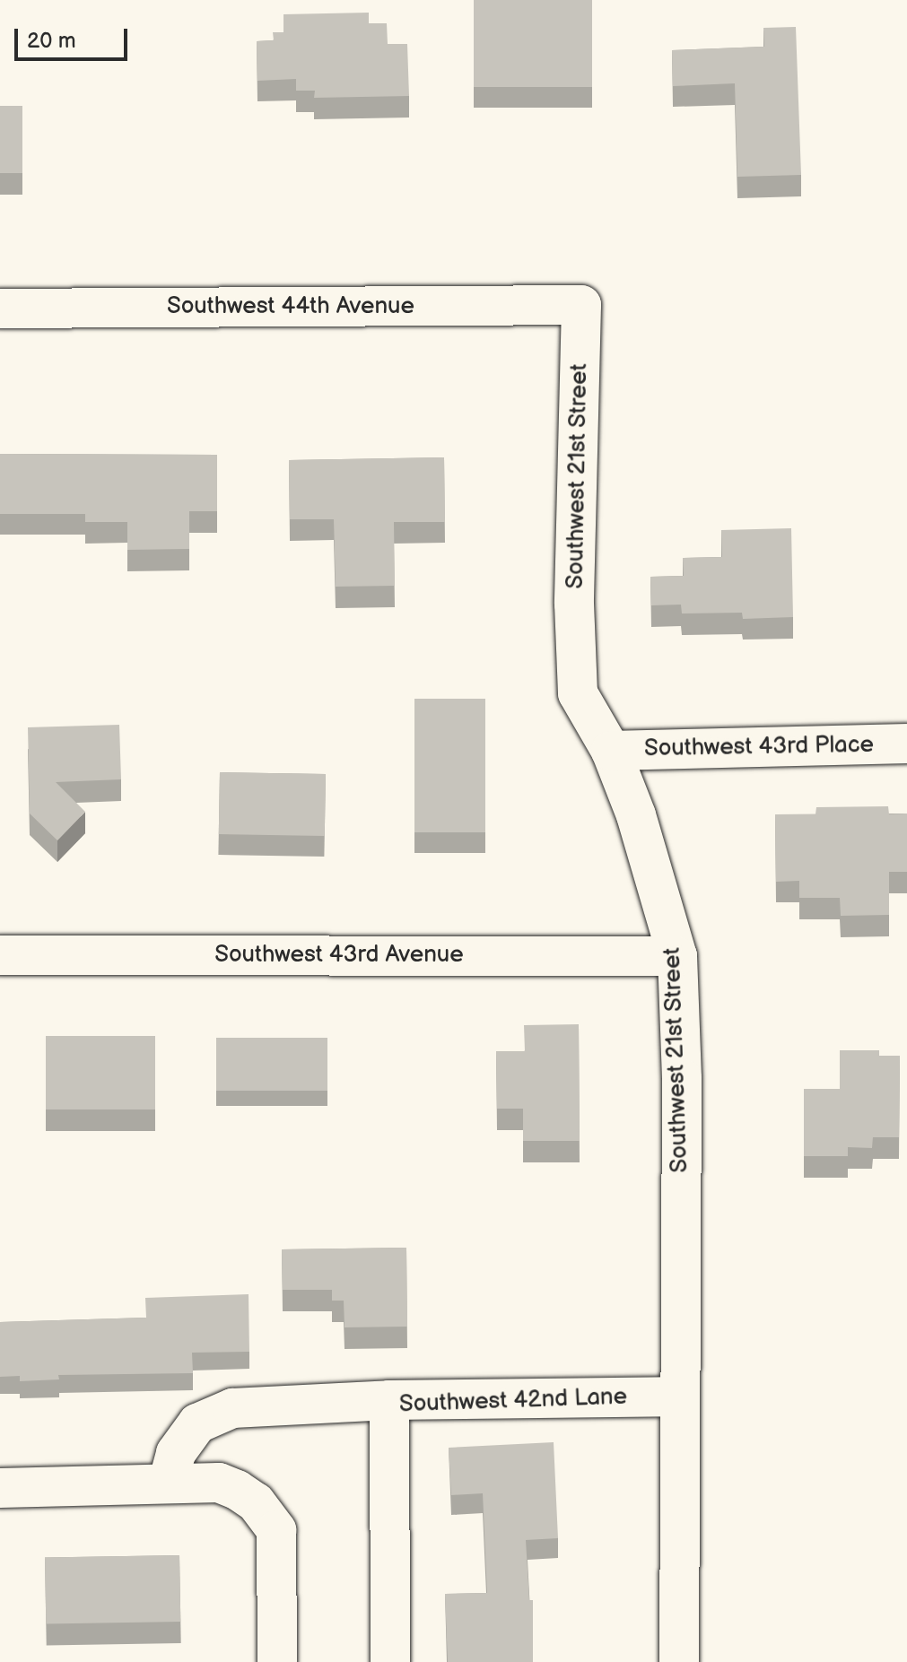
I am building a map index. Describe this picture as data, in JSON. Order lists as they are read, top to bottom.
{
  "streets": {
    "street": [
      "Southwest 44th Avenue",
      "Southwest 21st Street",
      "Southwest 43rd Place",
      "Southwest 43rd Avenue",
      "Southwest 42nd Lane"
    ]
  },
  "crossings": [
    ["Southwest 44th Avenue", "Southwest 21st Street"],
    ["Southwest 21st Street", "Southwest 43rd Place"],
    ["Southwest 21st Street", "Southwest 43rd Avenue"],
    ["Southwest 21st Street", "Southwest 42nd Lane"]
  ],
  "scale_bar": "20 m"
}
